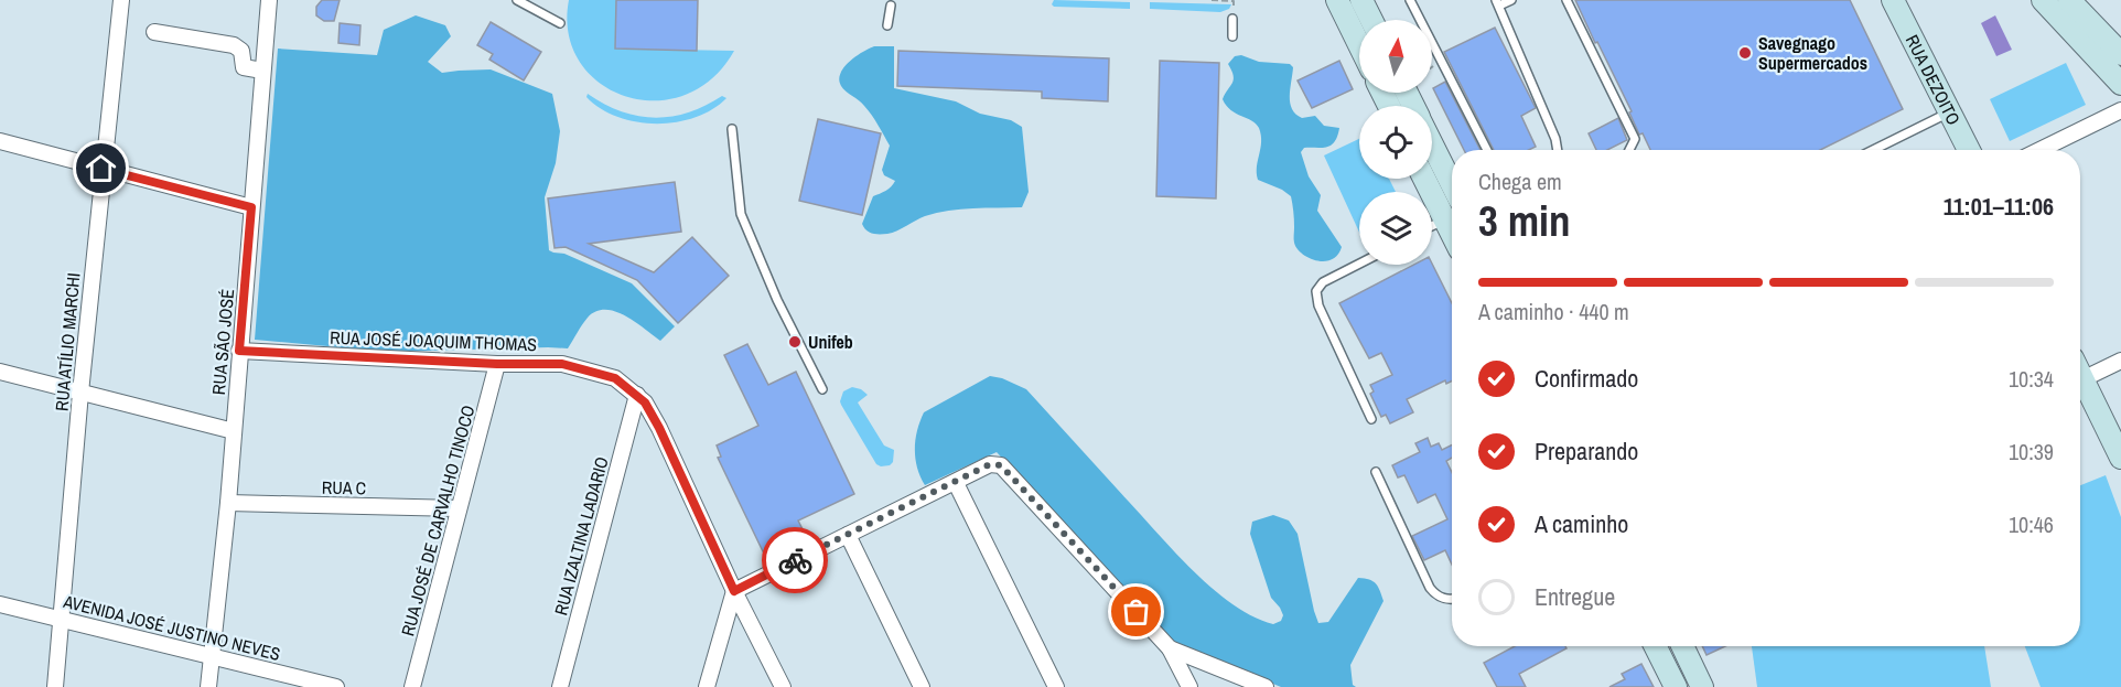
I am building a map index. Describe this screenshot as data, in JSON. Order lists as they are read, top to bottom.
{
  "streets": {
    "main road": ["RUA DEZOITO"],
    "street": [
      "RUA JOSÉ JOAQUIM THOMAS",
      "RUA ATÍLIO MARCHI",
      "RUA SÃO JOSÉ",
      "RUA C",
      "RUA JOSÉ DE CARVALHO TINOCO",
      "RUA IZALTINA LADARIO",
      "AVENIDA JOSÉ JUSTINO NEVES"
    ]
  },
  "crossings": [
    ["RUA JOSÉ JOAQUIM THOMAS", "RUA SÃO JOSÉ"],
    ["RUA JOSÉ JOAQUIM THOMAS", "RUA JOSÉ DE CARVALHO TINOCO"],
    ["RUA JOSÉ JOAQUIM THOMAS", "RUA IZALTINA LADARIO"],
    ["RUA ATÍLIO MARCHI", "AVENIDA JOSÉ JUSTINO NEVES"],
    ["RUA SÃO JOSÉ", "RUA C"],
    ["RUA SÃO JOSÉ", "AVENIDA JOSÉ JUSTINO NEVES"],
    ["RUA C", "RUA JOSÉ DE CARVALHO TINOCO"]
  ],
  "places": ["Savegnago Supermercados", "Unifeb"],
  "north": "top",
  "page": {
    "heading": ["3 min", "Chega em", "11:01–11:06"],
    "bar": "A caminho · 440 m",
    "list": [
      ["Confirmado", "10:34"],
      ["Preparando", "10:39"],
      ["A caminho", "10:46"],
      "Entregue"
    ]
  }
}
